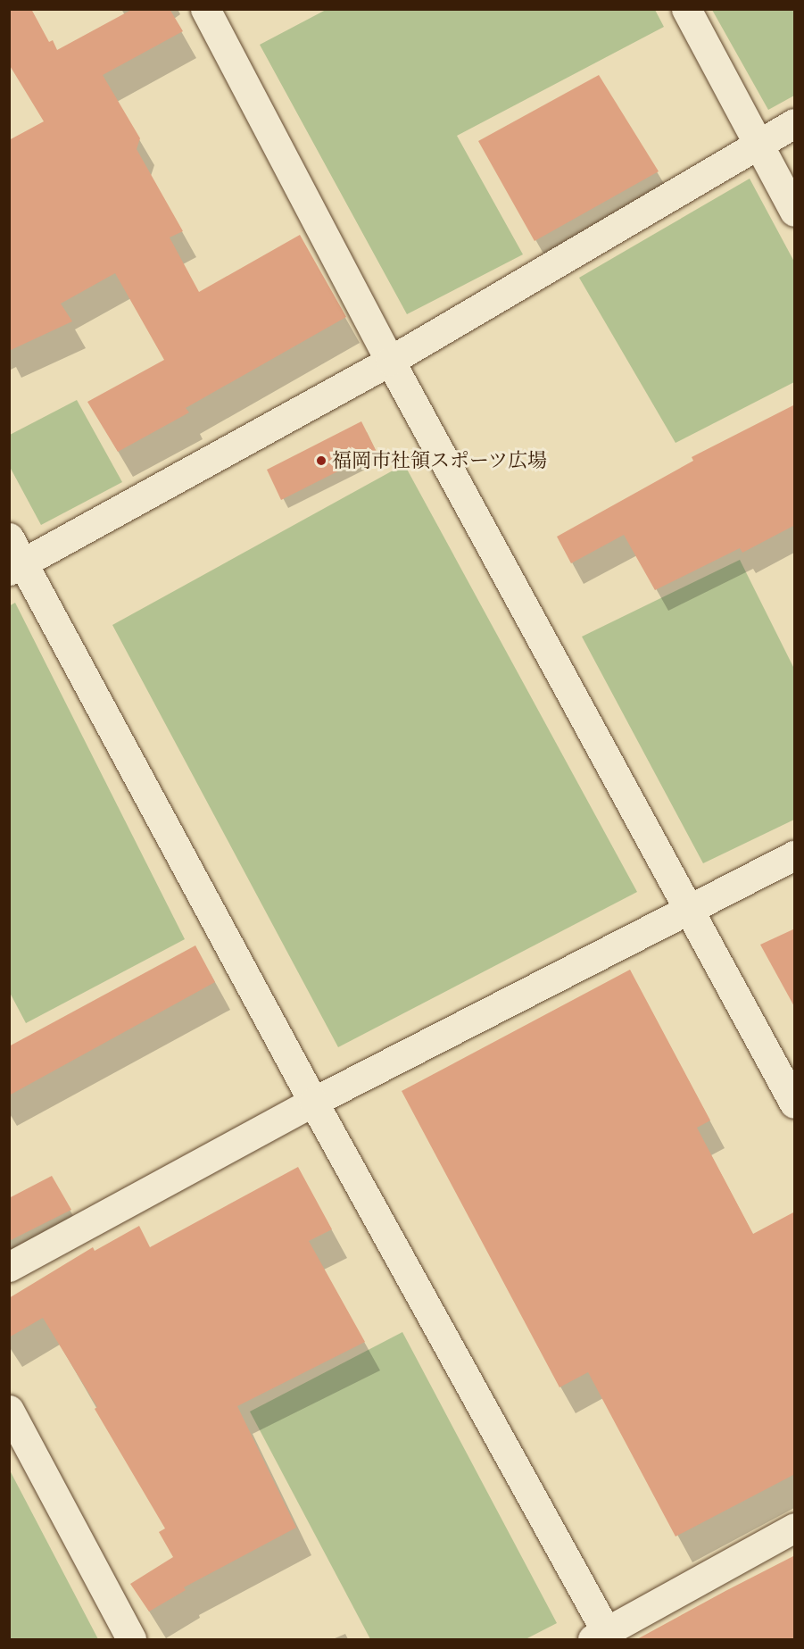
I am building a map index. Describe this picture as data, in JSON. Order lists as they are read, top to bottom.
{
  "places": ["福岡市社領スポーツ広場"]
}
